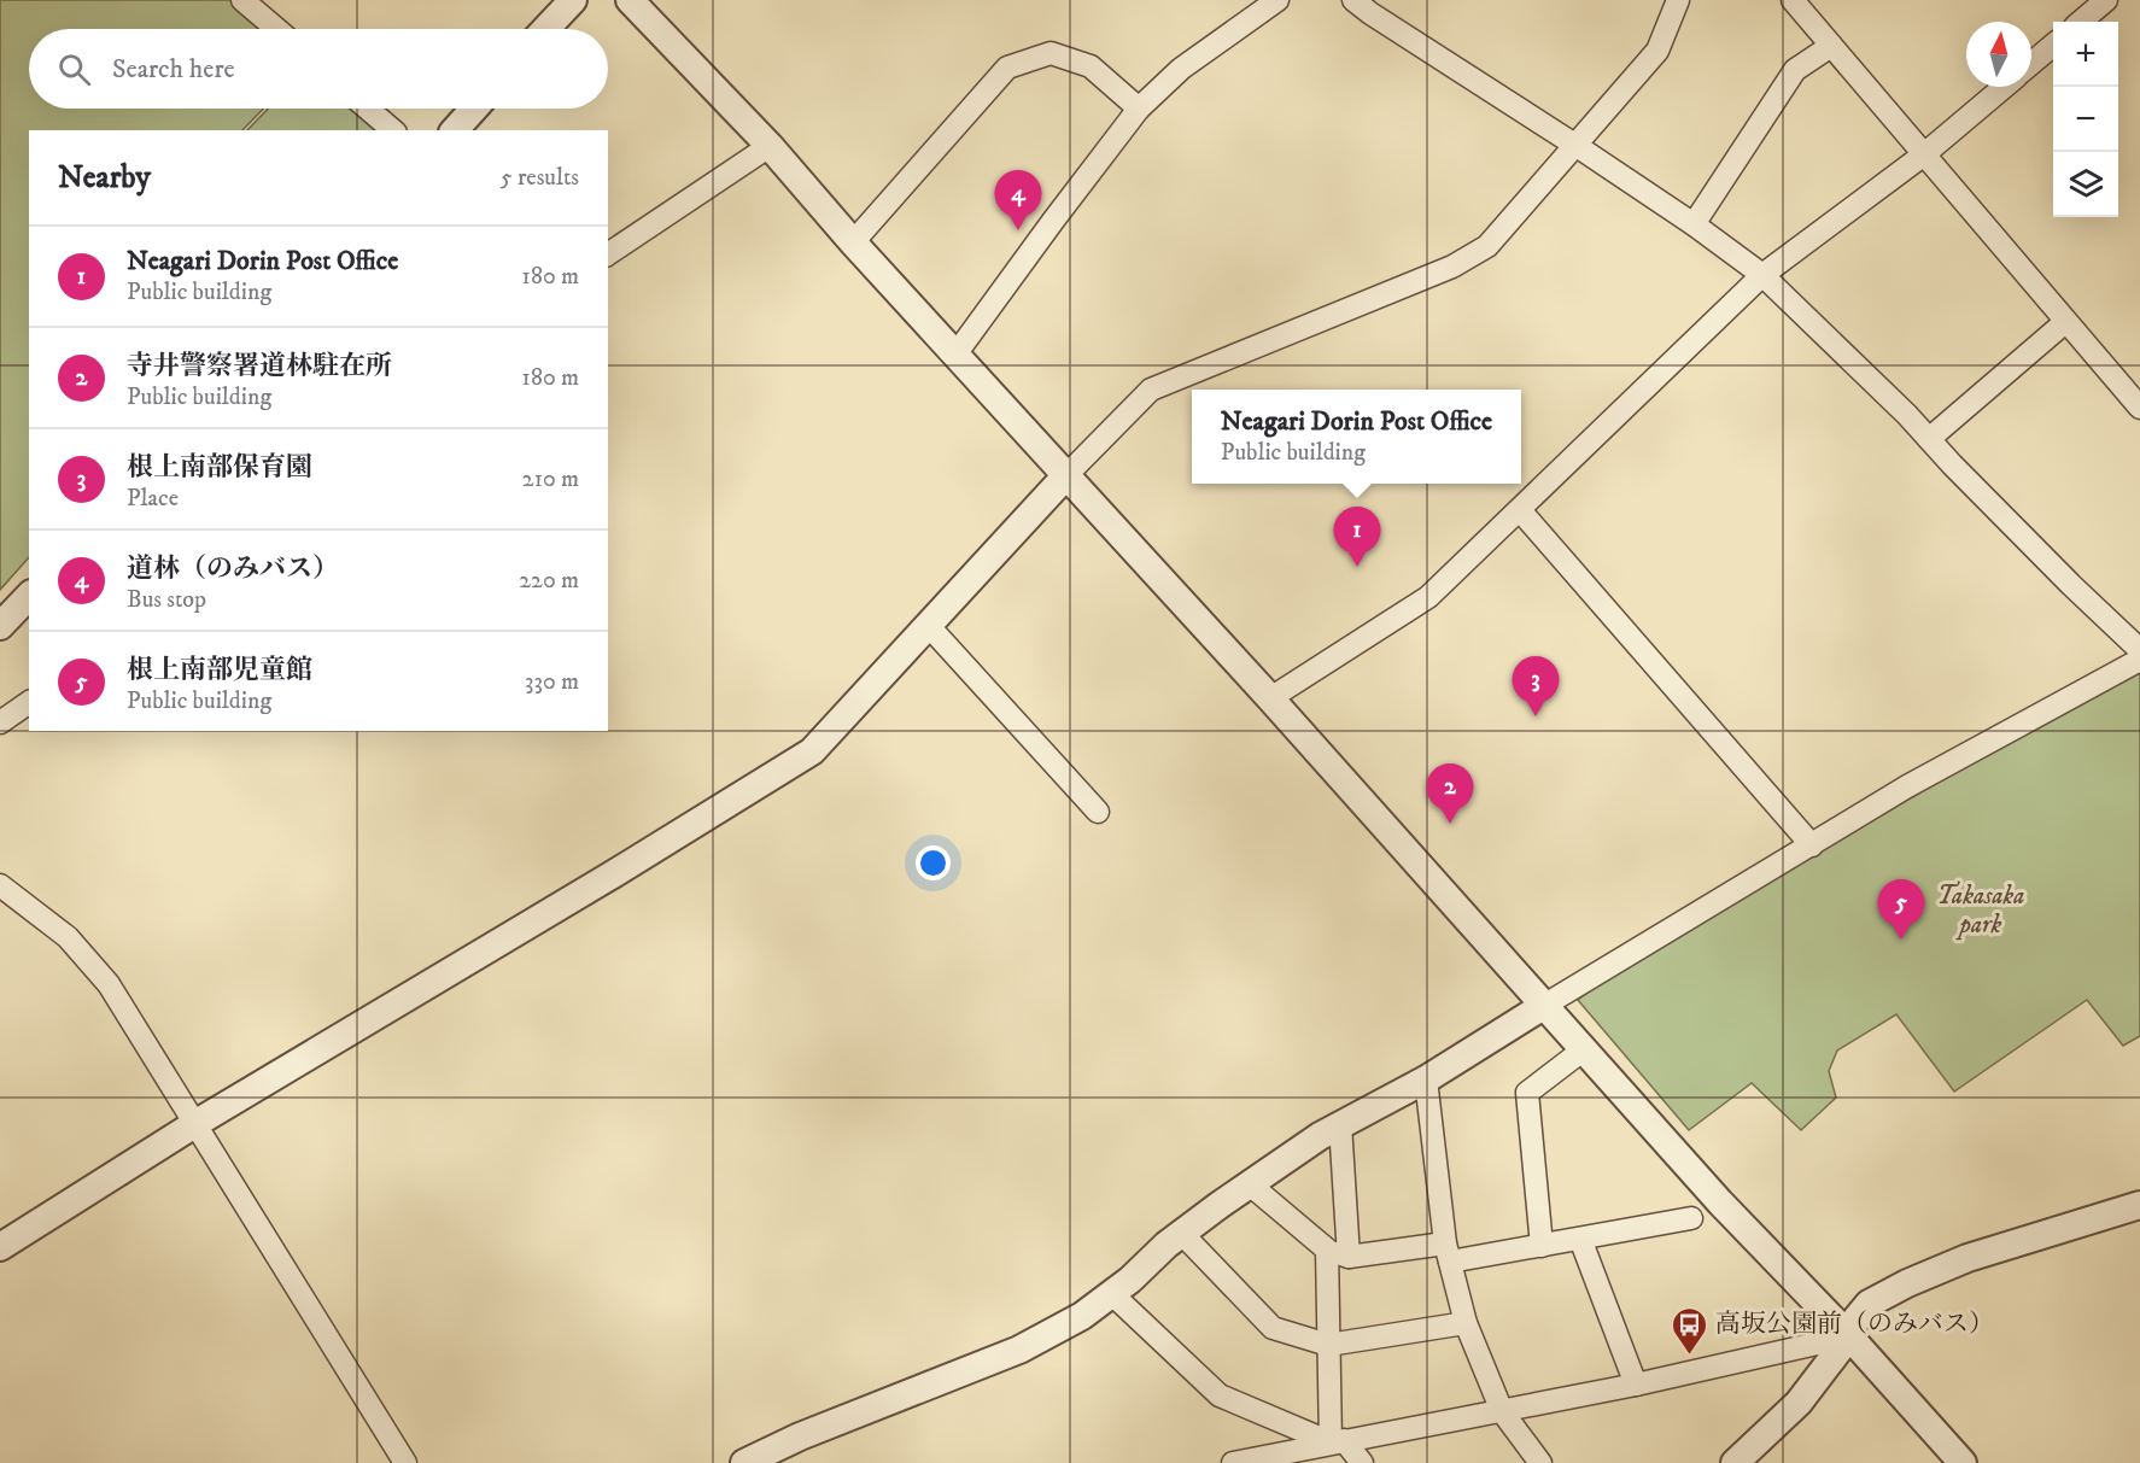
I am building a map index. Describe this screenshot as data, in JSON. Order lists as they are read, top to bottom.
{
  "parks": ["Takasaka park"],
  "places": {
    "bus stop": ["高坂公園前（のみバス）"]
  },
  "north": "top",
  "page": {
    "map_buttons": ["+", "−"],
    "search": "Search here",
    "heading": ["Nearby", "5 results"],
    "pins": [
      "4",
      "1",
      "3",
      "2",
      "5"
    ],
    "list": [
      {
        "mark": "1",
        "name": "Neagari Dorin Post Office",
        "note": "Public building",
        "value": "180 m"
      },
      {
        "mark": "2",
        "name": "寺井警察署道林駐在所",
        "note": "Public building",
        "value": "180 m"
      },
      {
        "mark": "3",
        "name": "根上南部保育園",
        "note": "Place",
        "value": "210 m"
      },
      {
        "mark": "4",
        "name": "道林（のみバス）",
        "note": "Bus stop",
        "value": "220 m"
      },
      {
        "mark": "5",
        "name": "根上南部児童館",
        "note": "Public building",
        "value": "330 m"
      }
    ],
    "popup": ["Neagari Dorin Post Office", "Public building"]
  }
}
